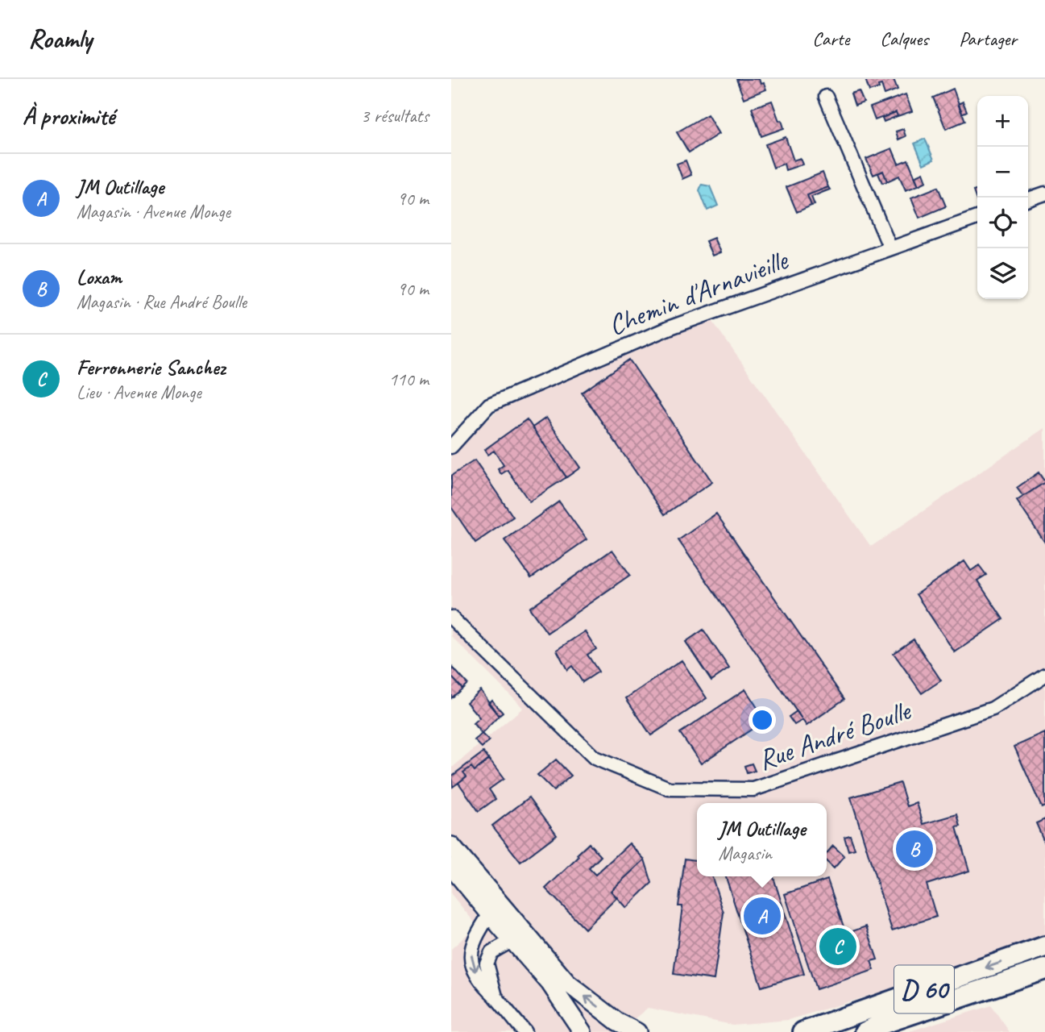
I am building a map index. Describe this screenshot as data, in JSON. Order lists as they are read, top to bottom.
{
  "streets": {
    "main road": ["D 60"],
    "street": ["Chemin d'Arnavieille", "Rue André Boulle"]
  },
  "page": {
    "header": "Roamly",
    "nav": ["Carte", "Calques", "Partager"],
    "heading": ["À proximité", "3 résultats"],
    "map_buttons": ["+", "−"],
    "list": [
      {
        "mark": "A",
        "name": "JM Outillage",
        "note": "Magasin · Avenue Monge",
        "value": "90 m"
      },
      {
        "mark": "B",
        "name": "Loxam",
        "note": "Magasin · Rue André Boulle",
        "value": "90 m"
      },
      {
        "mark": "C",
        "name": "Ferronnerie Sanchez",
        "note": "Lieu · Avenue Monge",
        "value": "110 m"
      }
    ],
    "popup": ["JM Outillage", "Magasin"],
    "pins": ["B", "A", "C"]
  }
}
